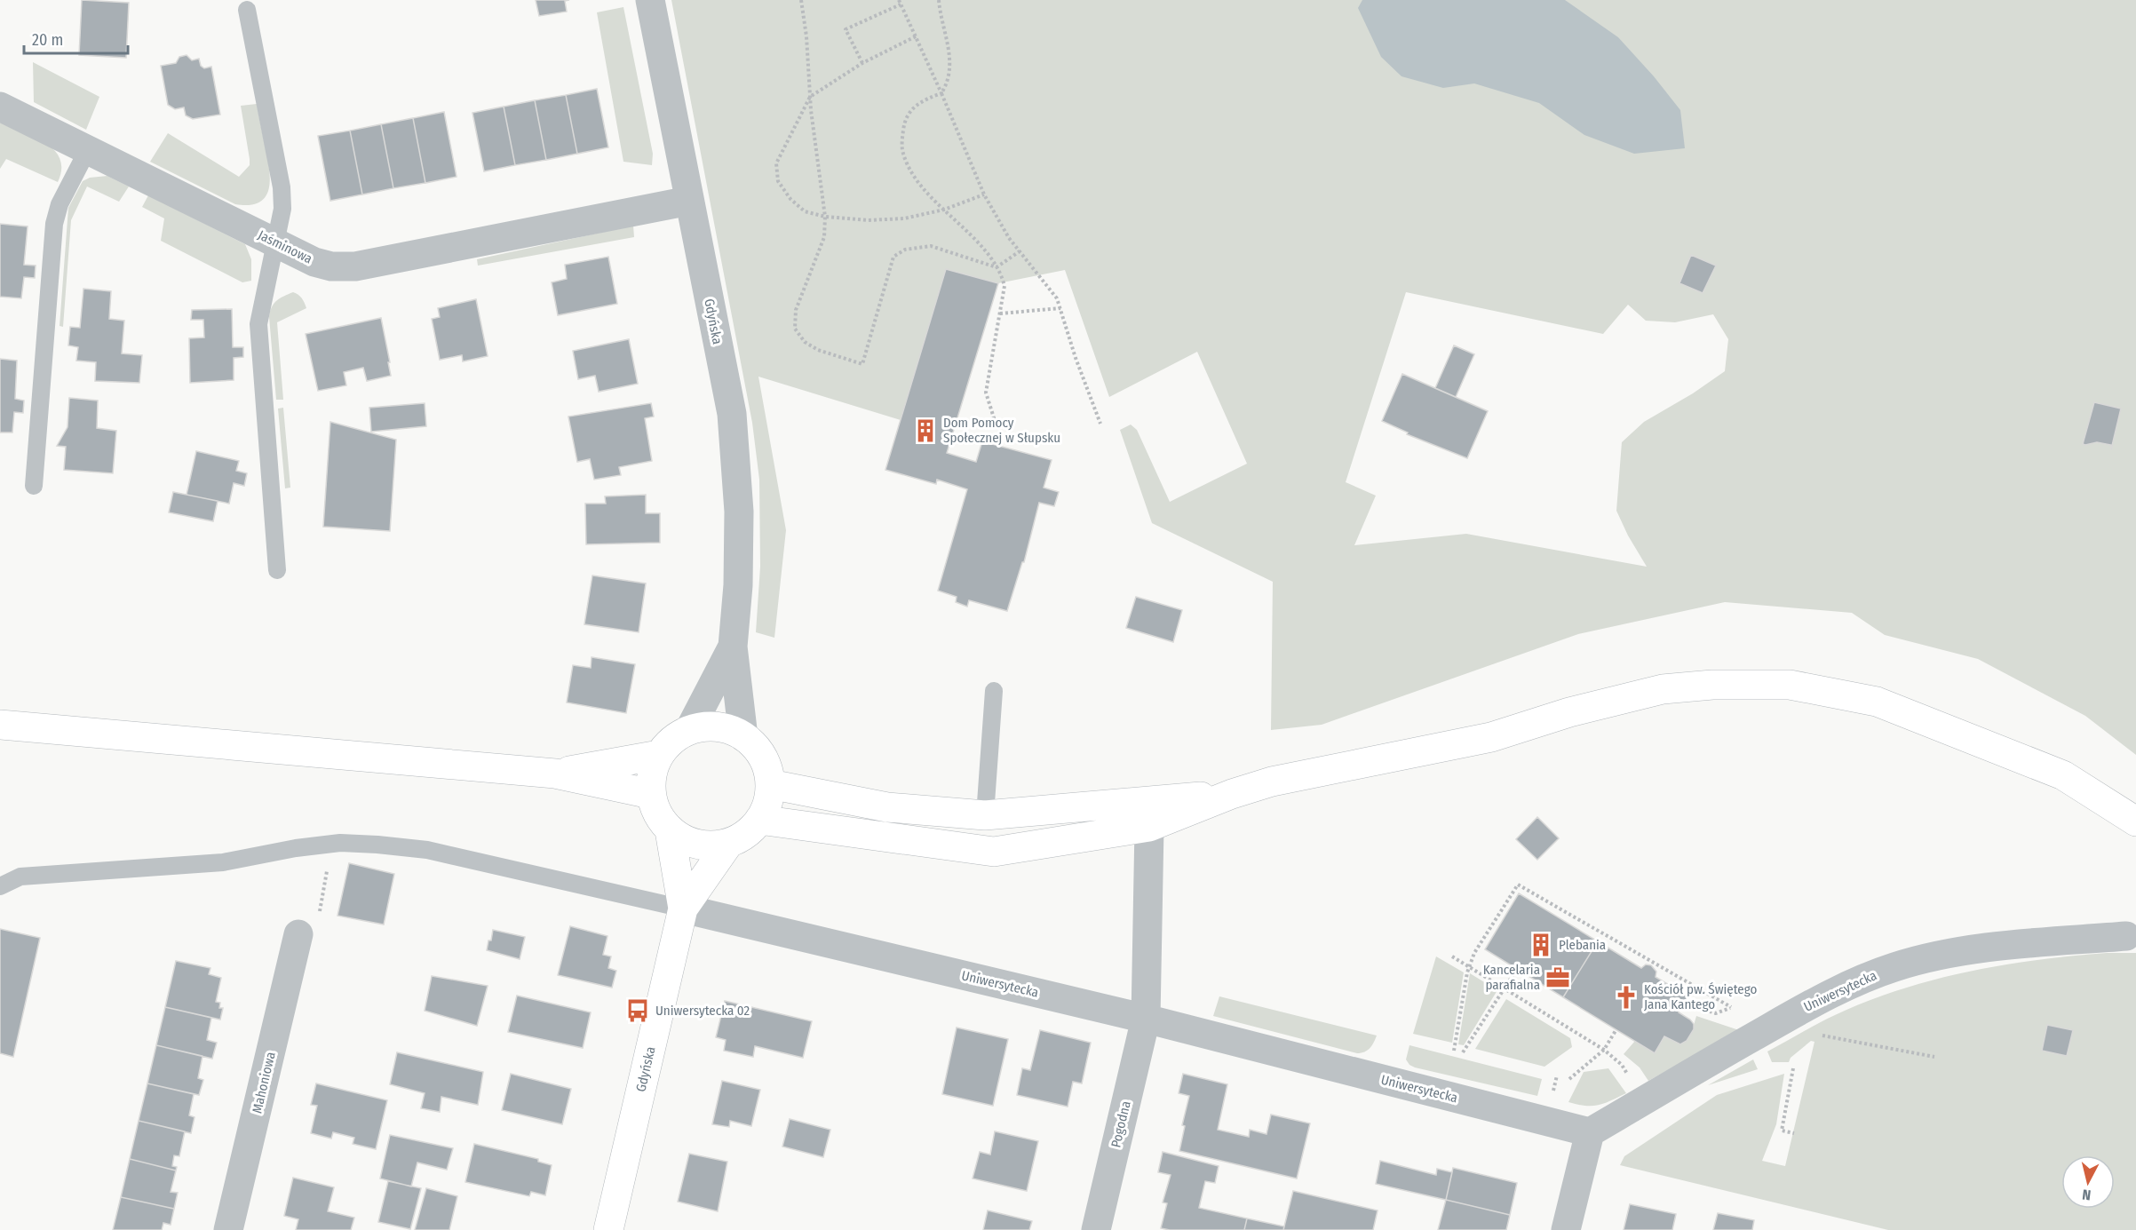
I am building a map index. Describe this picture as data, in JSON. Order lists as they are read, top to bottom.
{
  "streets": {
    "main road": ["Gdyńska"],
    "street": [
      "Jaśminowa",
      "Uniwersytecka",
      "Mahoniowa",
      "Pogodna"
    ]
  },
  "crossings": [
    ["Jaśminowa", "Gdyńska"],
    ["Gdyńska", "Uniwersytecka"],
    ["Uniwersytecka", "Pogodna"]
  ],
  "places": {
    "building": ["Dom Pomocy Społecznej w Słupsku", "Plebania"],
    "office": ["Kancelaria parafialna"],
    "church": ["Kościół pw. Świętego Jana Kantego"],
    "bus stop": ["Uniwersytecka 02"]
  },
  "scale_bar": "20 m",
  "north": "bottom"
}
